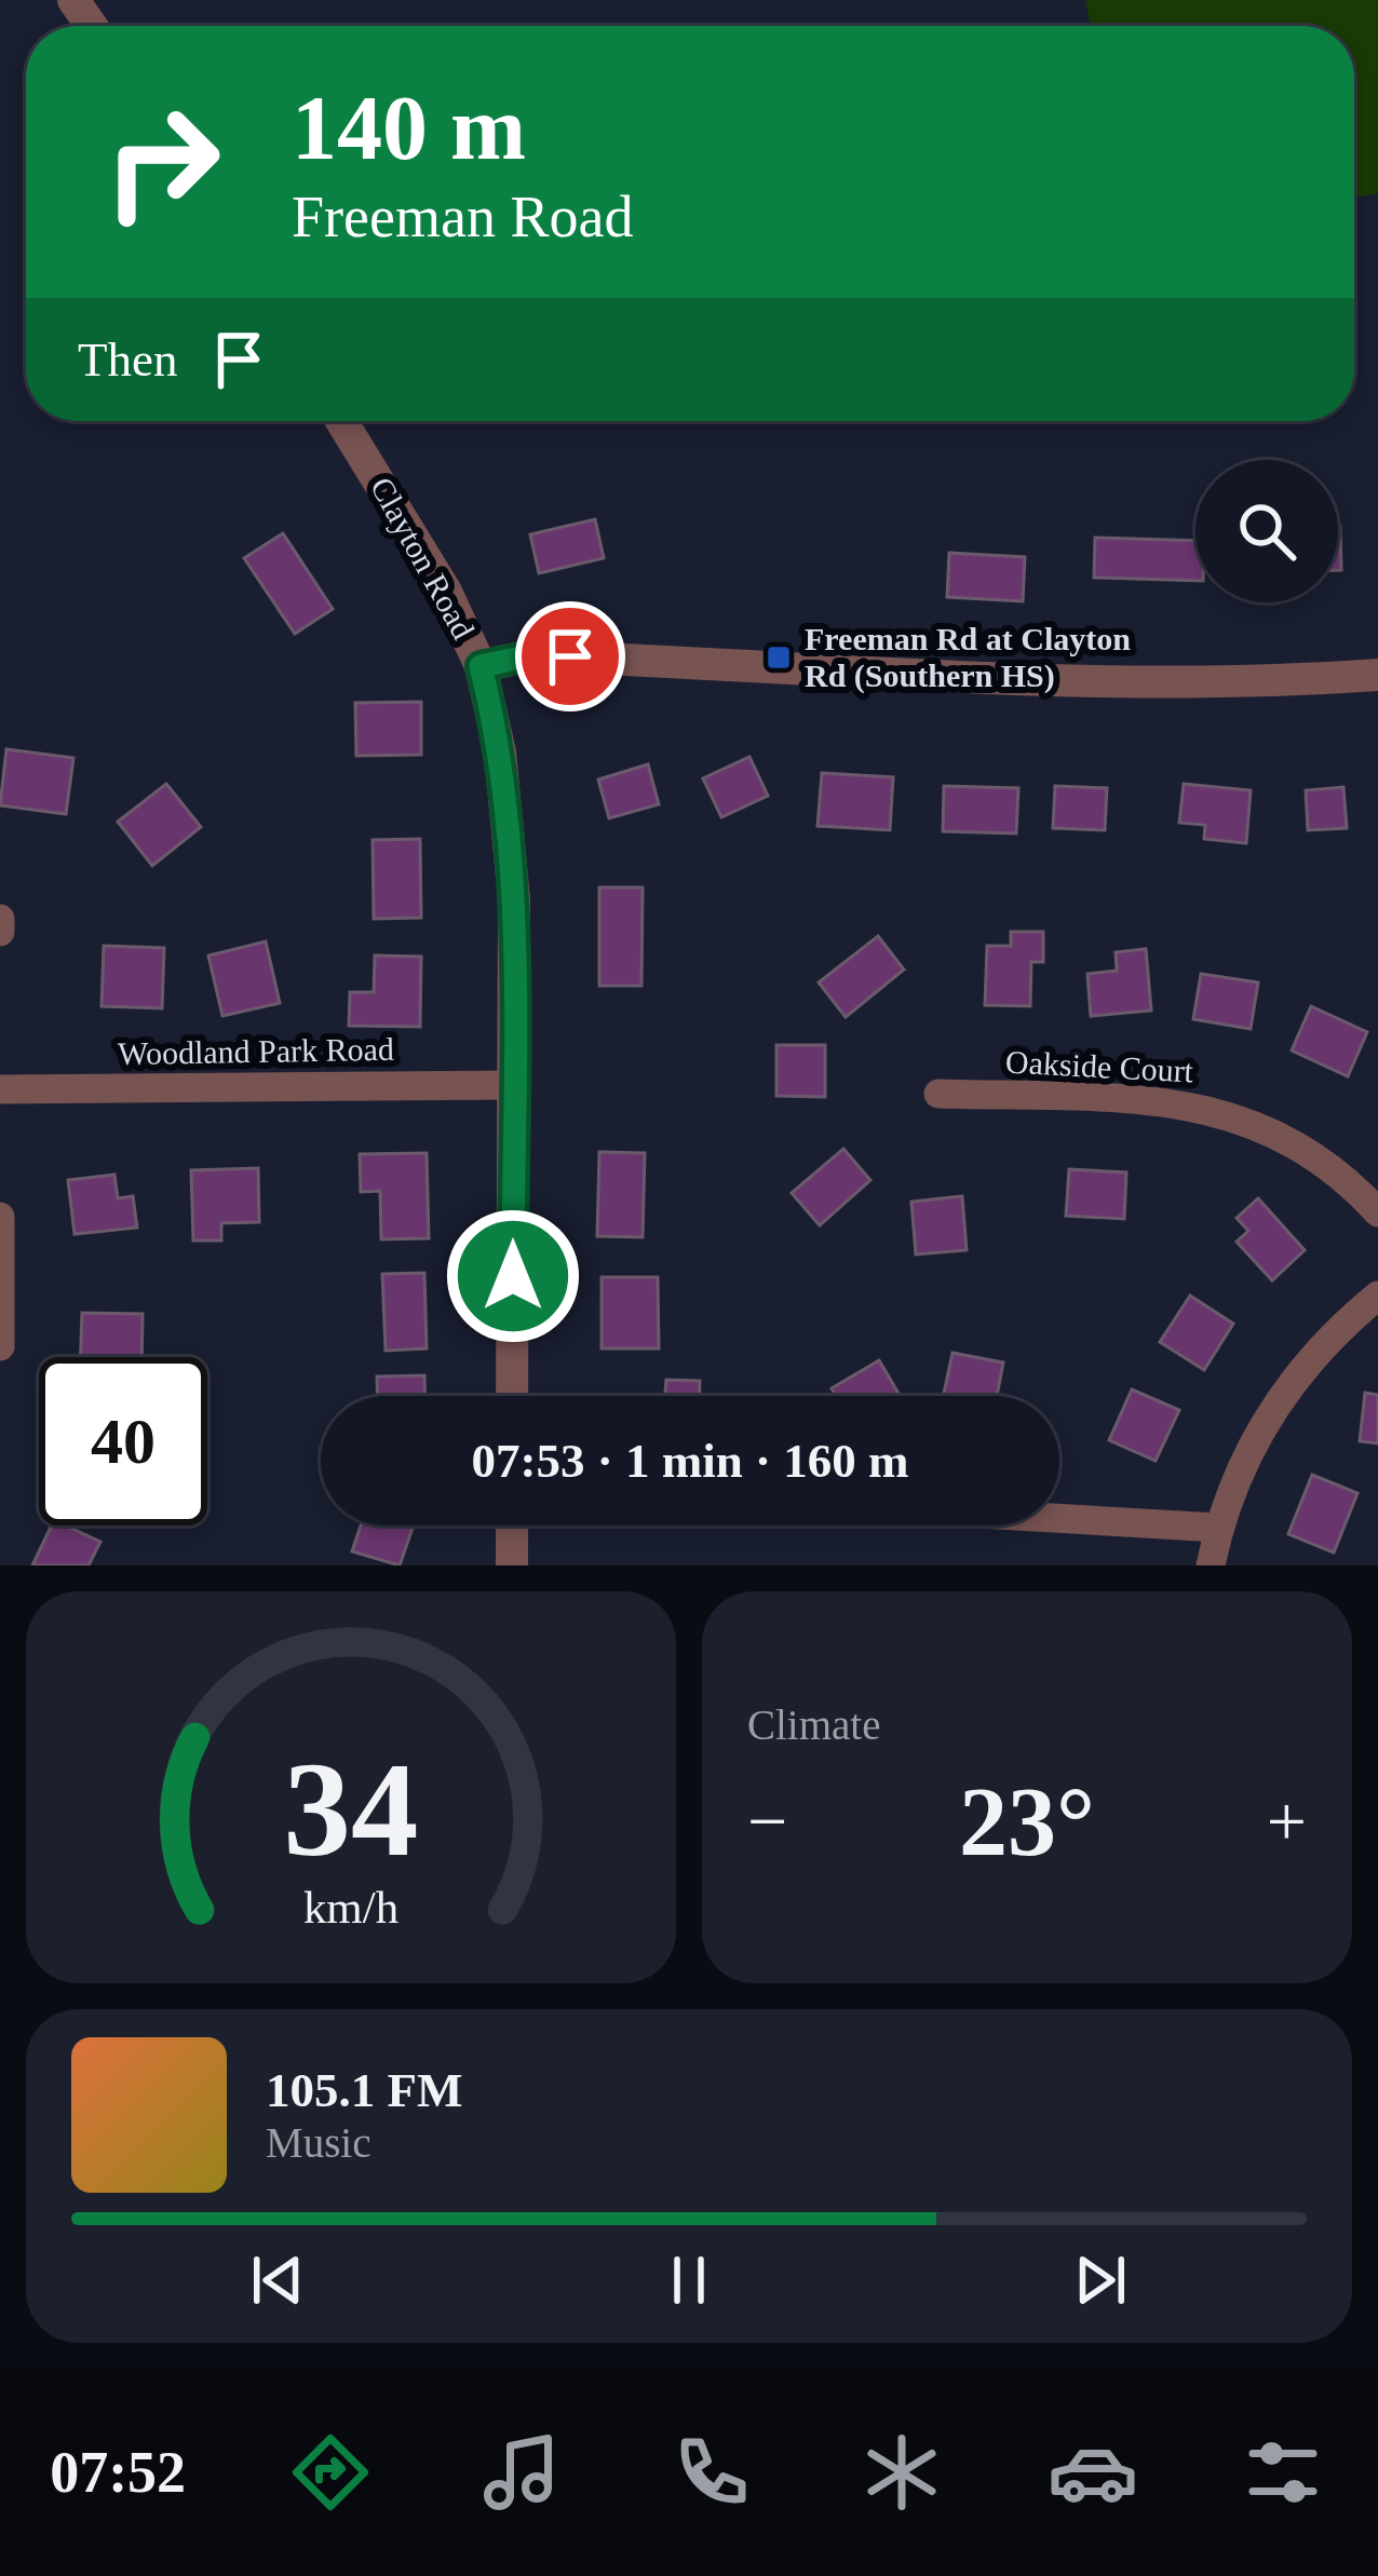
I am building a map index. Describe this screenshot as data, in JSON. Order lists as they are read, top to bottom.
{
  "streets": {
    "street": ["Clayton Road", "Woodland Park Road", "Oakside Court"]
  },
  "crossings": [
    ["Clayton Road", "Woodland Park Road"]
  ],
  "places": {
    "transit": ["Freeman Rd at Clayton Rd (Southern HS)"]
  },
  "page": {
    "turn": ["140 m", "Freeman Road"],
    "then": "Then",
    "limit": "40",
    "trip": "07:53 · 1 min · 160 m",
    "tile": "Climate",
    "heat": ["−", "23°", "+"],
    "song": ["105.1 FM", "Music"],
    "tabs": "07:52",
    "gauge": ["34", "km/h"]
  }
}
